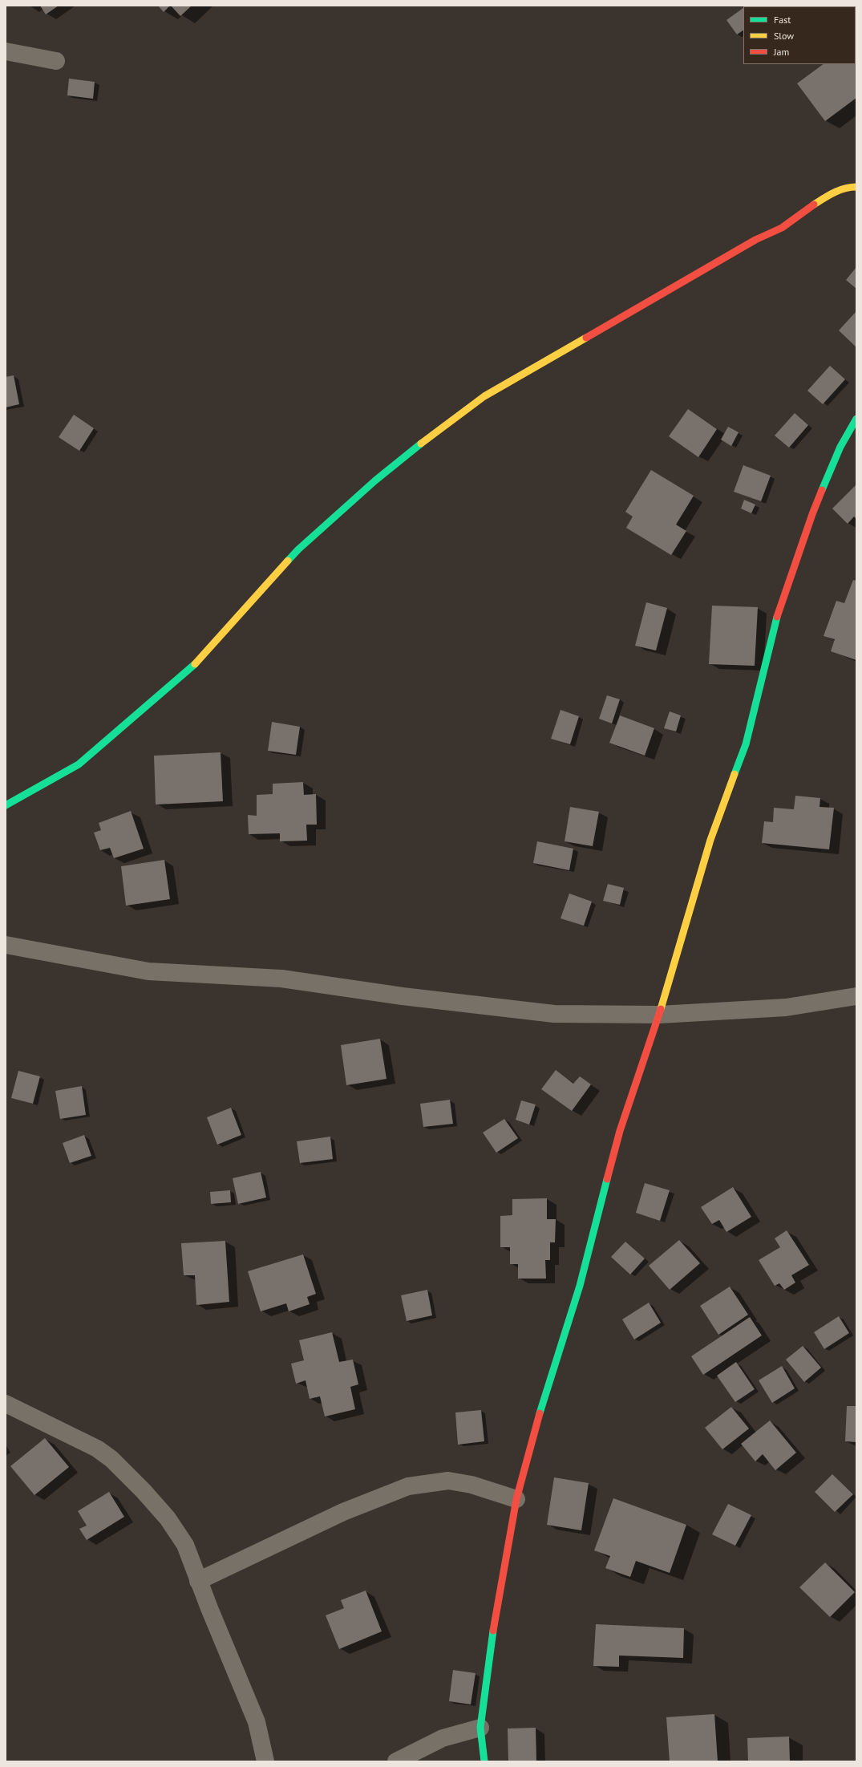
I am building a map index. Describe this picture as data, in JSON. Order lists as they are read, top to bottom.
{
  "legend": ["Fast", "Slow", "Jam"]
}
